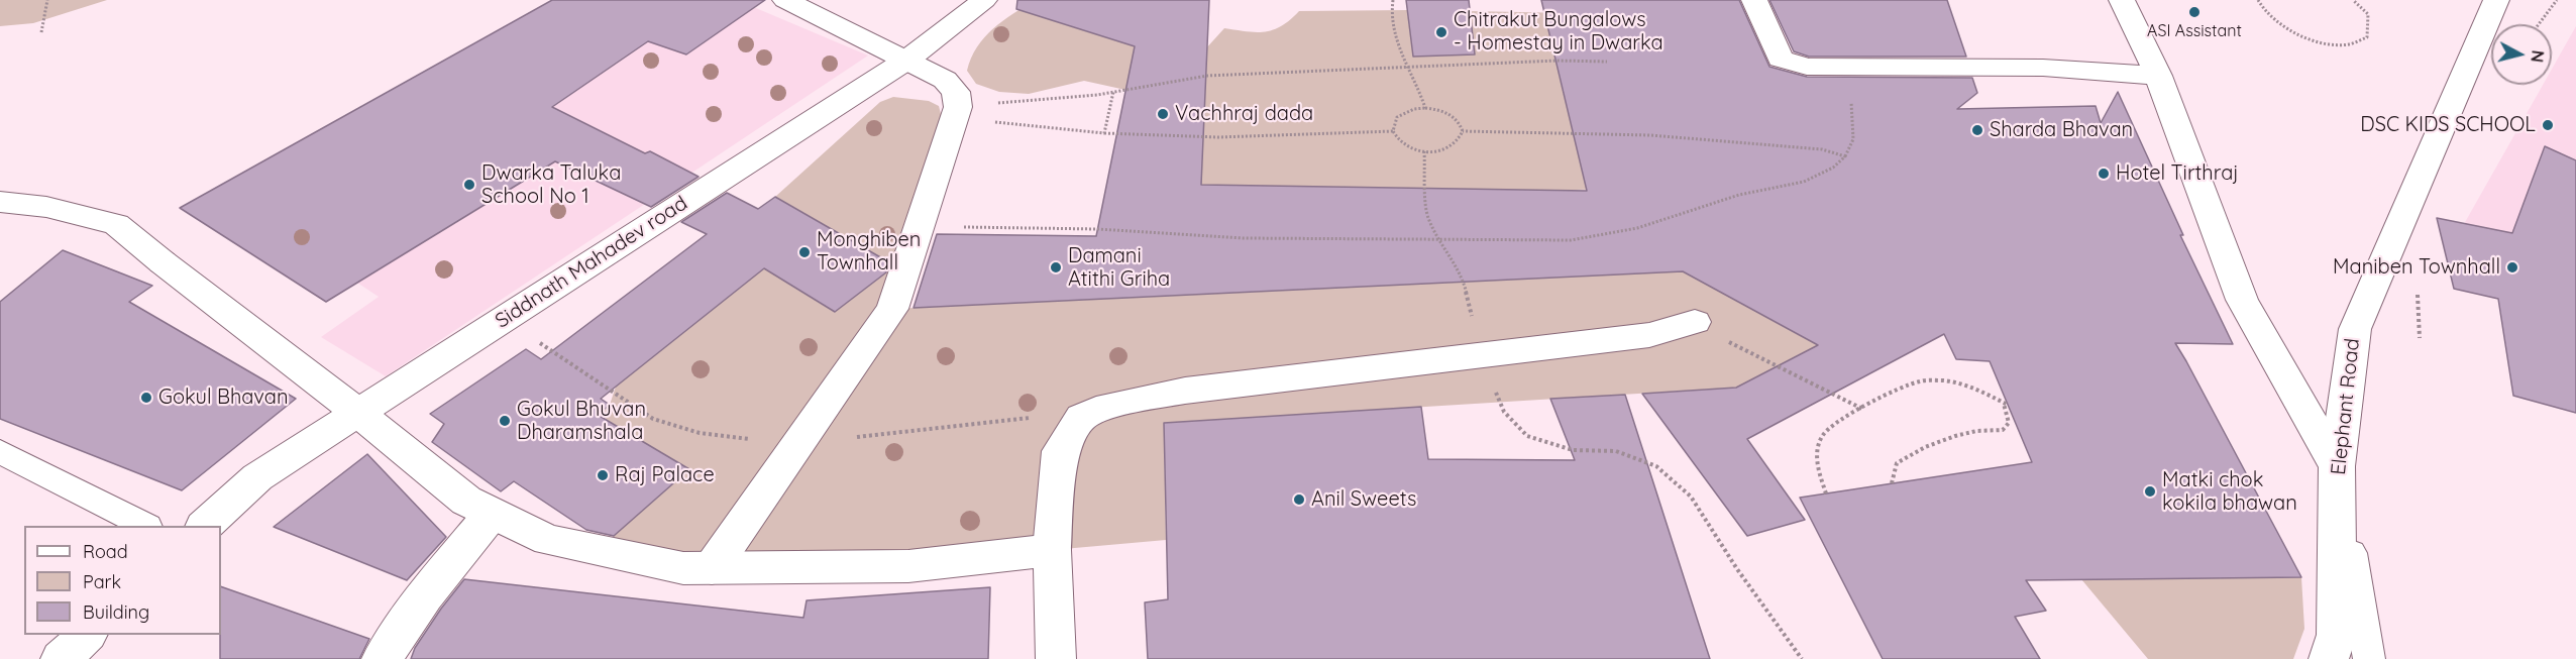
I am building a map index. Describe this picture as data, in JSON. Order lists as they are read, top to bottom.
{
  "streets": {
    "street": ["Siddnath Mahadev road", "Elephant Road"]
  },
  "places": [
    "ASI Assistant",
    "Chitrakut Bungalows - Homestay in Dwarka",
    "Vachhraj dada",
    "DSC KIDS SCHOOL",
    "Sharda Bhavan",
    "Hotel Tirthraj",
    "Dwarka Taluka School No 1",
    "Monghiben Townhall",
    "Damani Atithi Griha",
    "Maniben Townhall",
    "Gokul Bhavan",
    "Gokul Bhuvan Dharamshala",
    "Raj Palace",
    "Matki chok kokila bhawan",
    "Anil Sweets"
  ],
  "legend": ["Road", "Park", "Building"],
  "north": "right"
}
